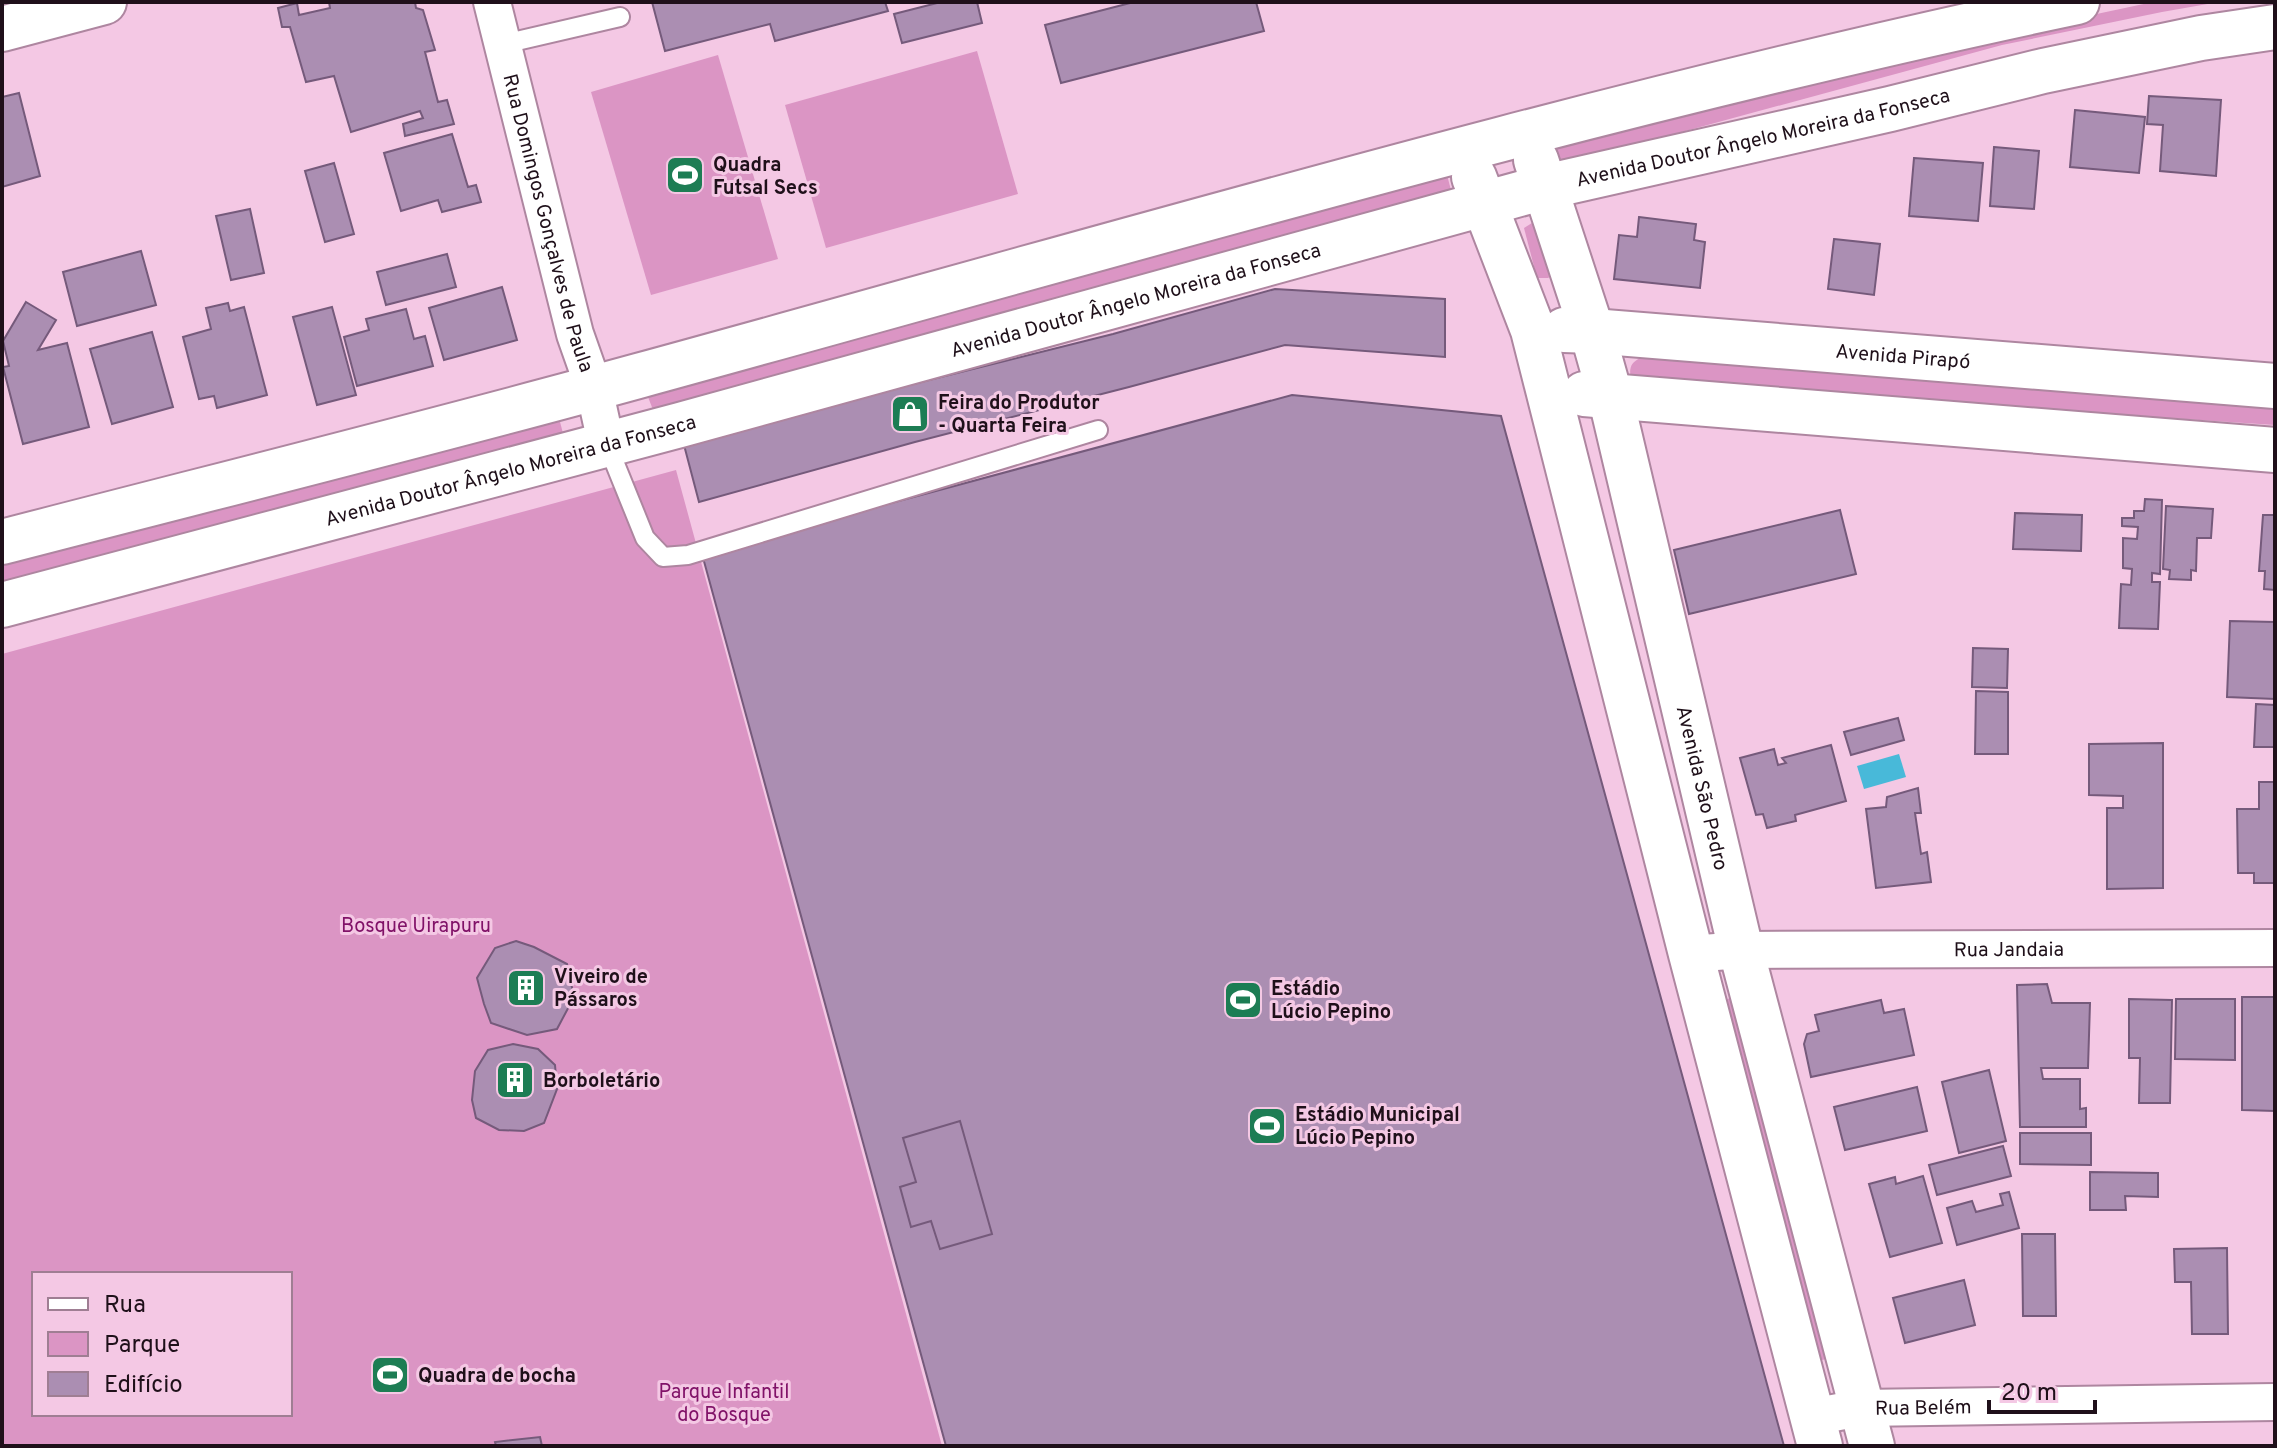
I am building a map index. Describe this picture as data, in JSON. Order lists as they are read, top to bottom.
{
  "streets": {
    "street": [
      "Avenida Doutor Ângelo Moreira da Fonseca",
      "Rua Domingos Gonçalves de Paula",
      "Avenida Pirapó",
      "Avenida São Pedro",
      "Rua Jandaia",
      "Rua Belém"
    ]
  },
  "crossings": [
    ["Avenida Doutor Ângelo Moreira da Fonseca", "Rua Domingos Gonçalves de Paula"],
    ["Avenida Doutor Ângelo Moreira da Fonseca", "Avenida São Pedro"],
    ["Avenida Pirapó", "Avenida São Pedro"],
    ["Avenida São Pedro", "Rua Jandaia"],
    ["Avenida São Pedro", "Rua Belém"]
  ],
  "parks": ["Bosque Uirapuru", "Parque Infantil do Bosque"],
  "places": {
    "sports": [
      "Quadra Futsal Secs",
      "Estádio Lúcio Pepino",
      "Estádio Municipal Lúcio Pepino",
      "Quadra de bocha"
    ],
    "shop": ["Feira do Produtor - Quarta Feira"],
    "building": ["Viveiro de Pássaros", "Borboletário"]
  },
  "legend": ["Rua", "Parque", "Edifício"],
  "scale_bar": "20 m"
}
